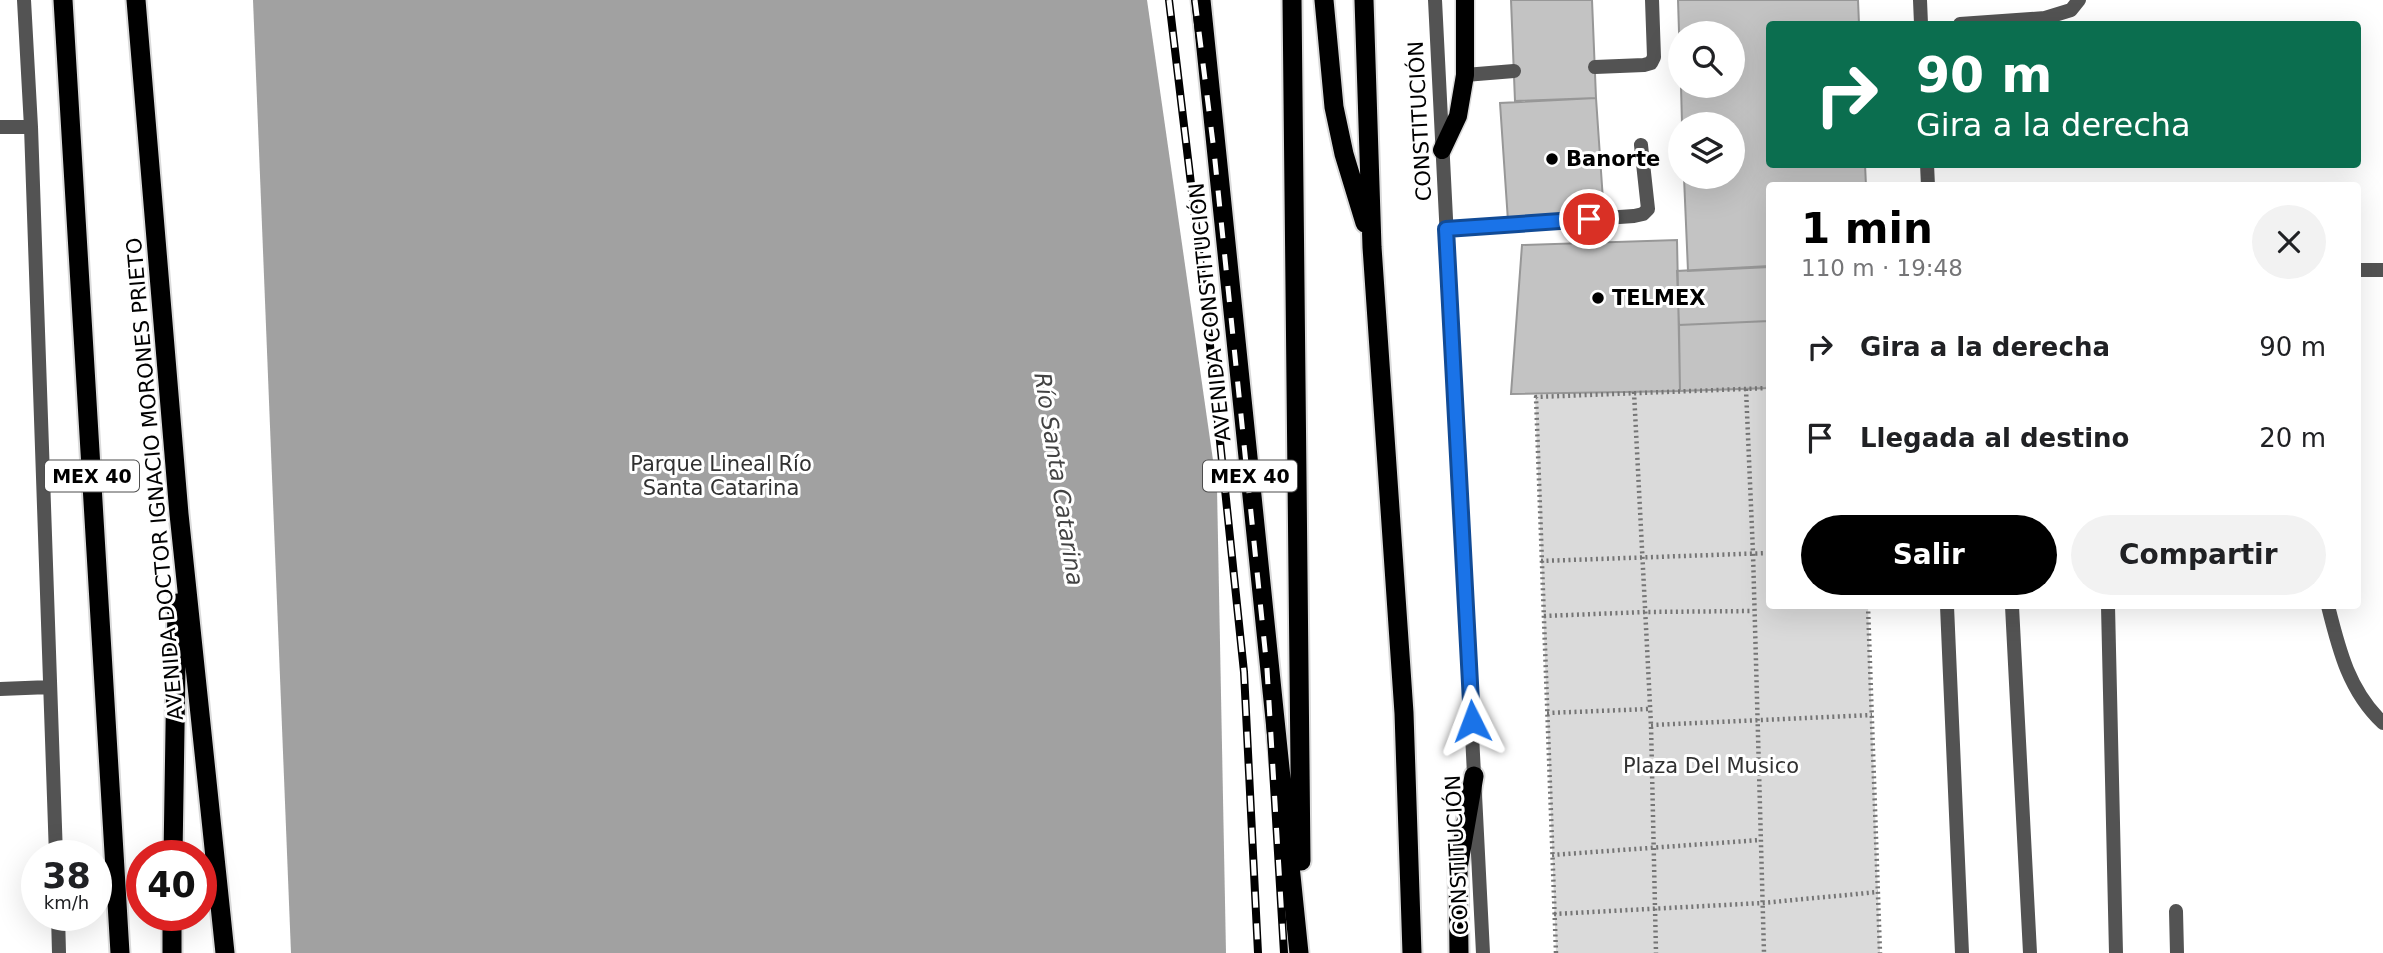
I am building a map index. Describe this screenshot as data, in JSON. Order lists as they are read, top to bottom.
{
  "streets": {
    "highway": ["AVENIDA CONSTITUCIÓN", "MEX 40", "AVENIDA DOCTOR IGNACIO MORONES PRIETO"],
    "street": ["CONSTITUCIÓN"]
  },
  "water": ["Río Santa Catarina"],
  "parks": ["Parque Lineal Río Santa Catarina", "Plaza Del Musico"],
  "places": ["Banorte", "TELMEX"],
  "page": {
    "turn": ["90 m", "Gira a la derecha"],
    "heading": ["1 min", "110 m · 19:48"],
    "list": [
      {
        "name": "Gira a la derecha",
        "value": "90 m"
      },
      {
        "name": "Llegada al destino",
        "value": "20 m"
      }
    ],
    "buttons": ["Salir", "Compartir"],
    "speed": "38 km/h",
    "limit": "40"
  }
}
